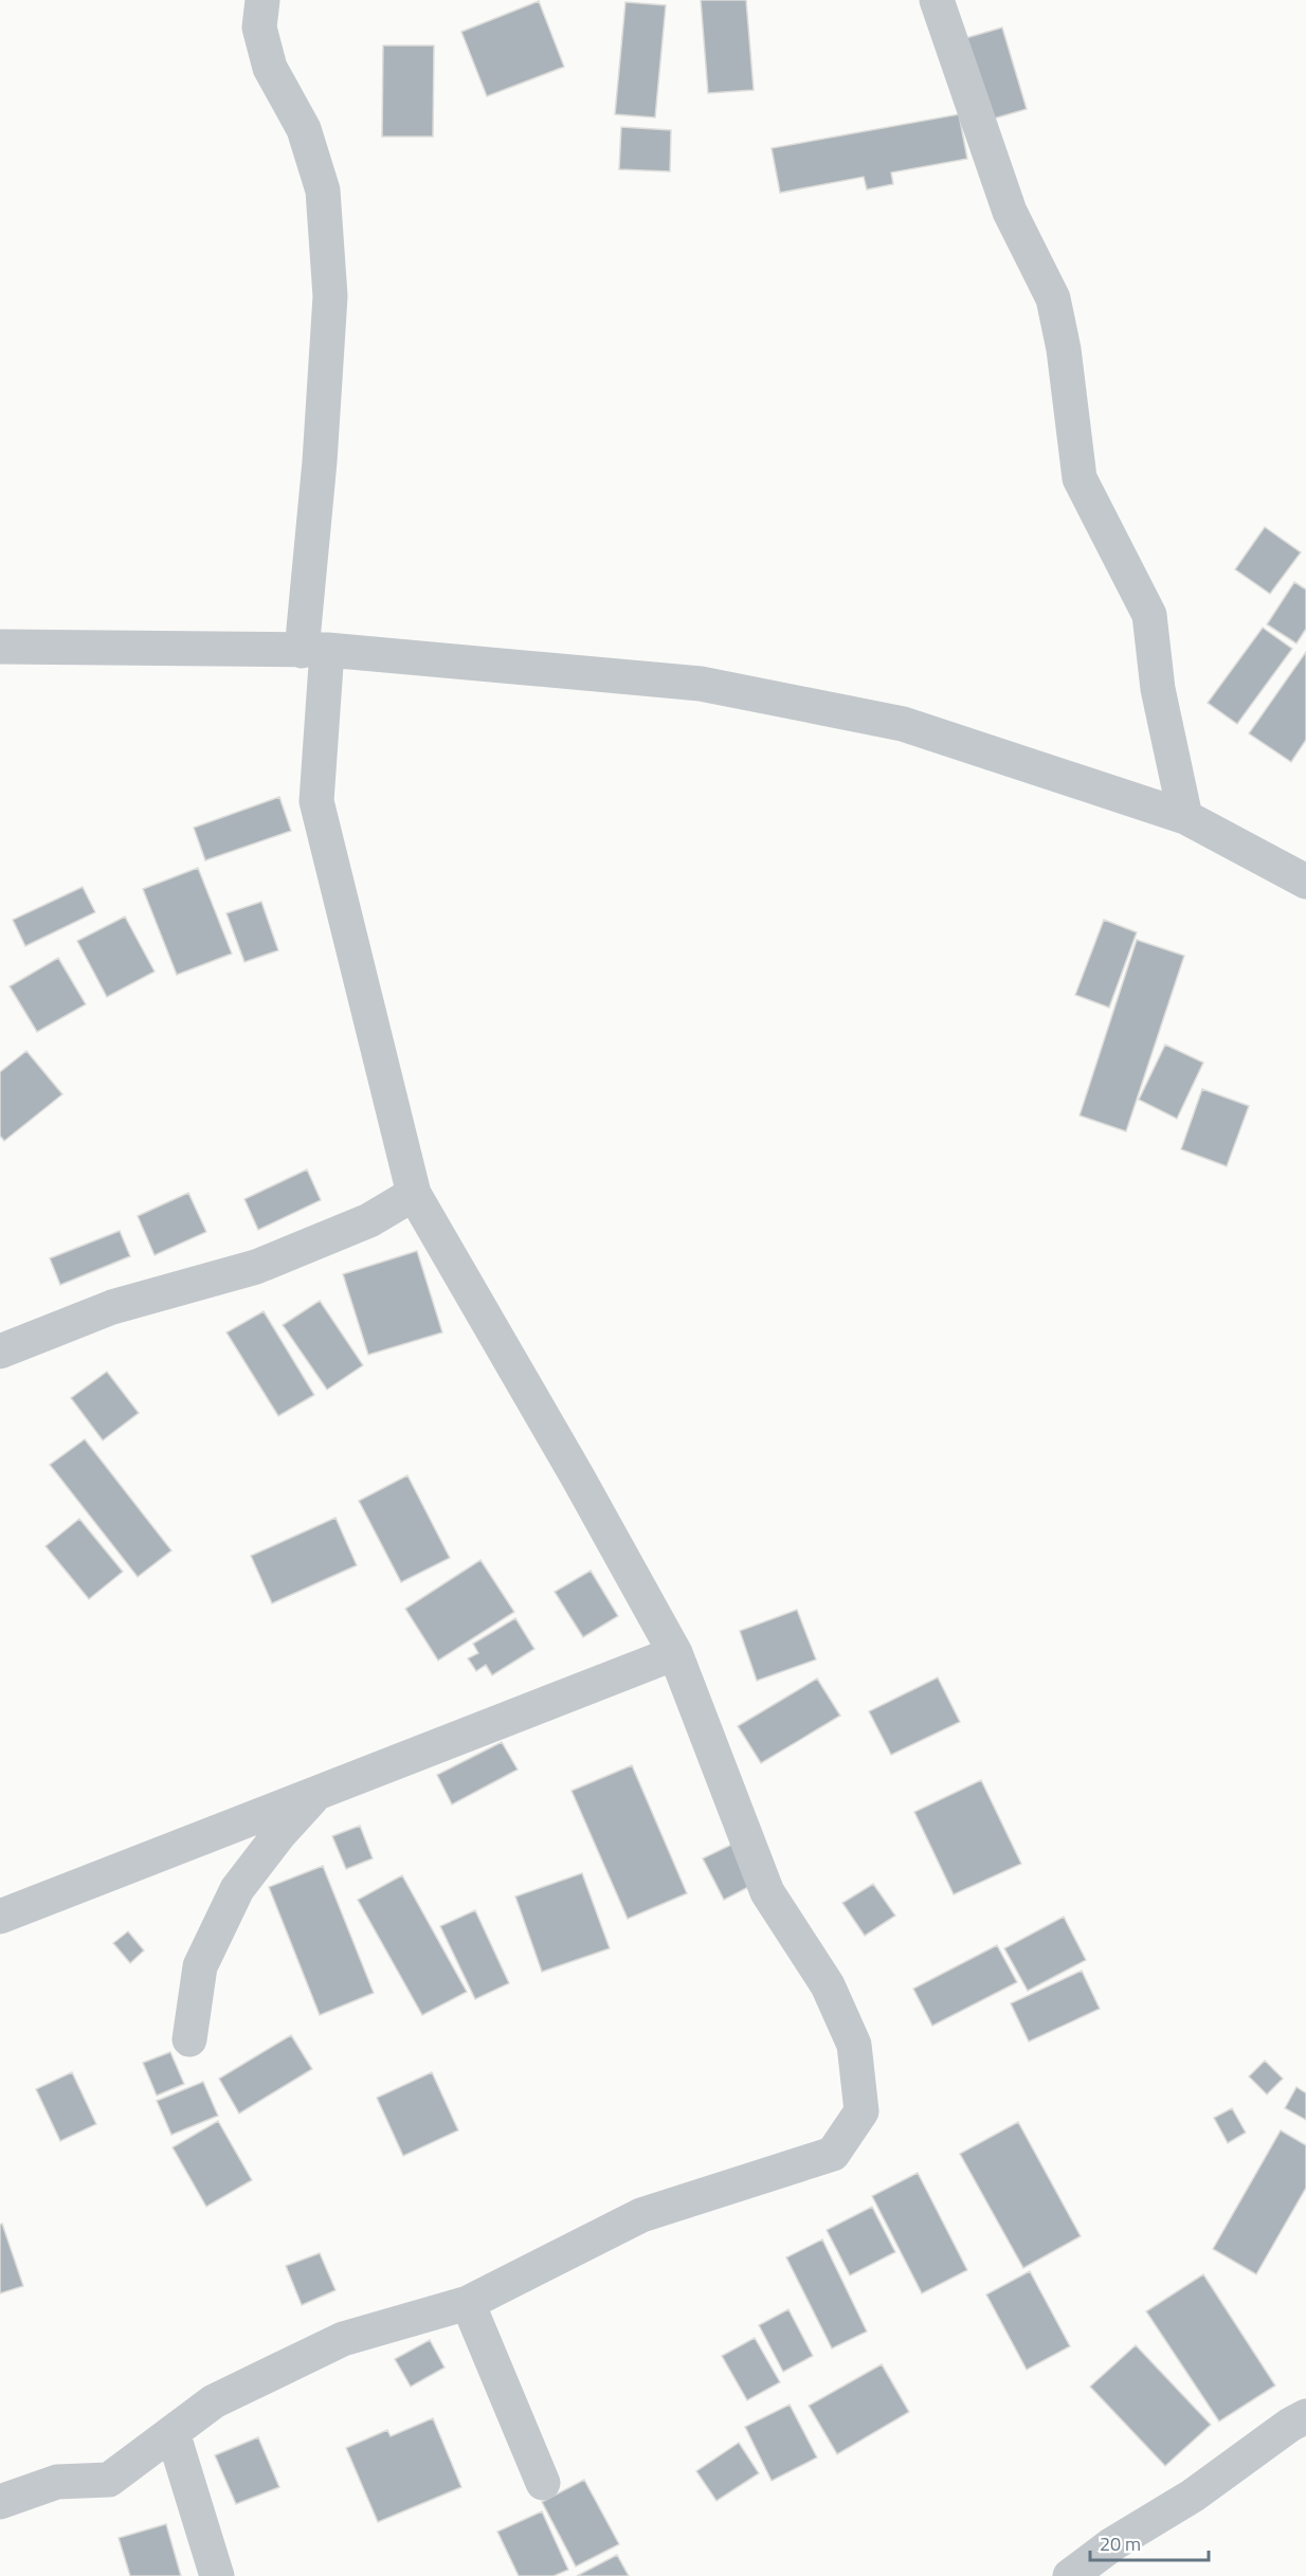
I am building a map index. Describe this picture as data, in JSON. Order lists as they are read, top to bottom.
{
  "scale_bar": "20 m"
}
